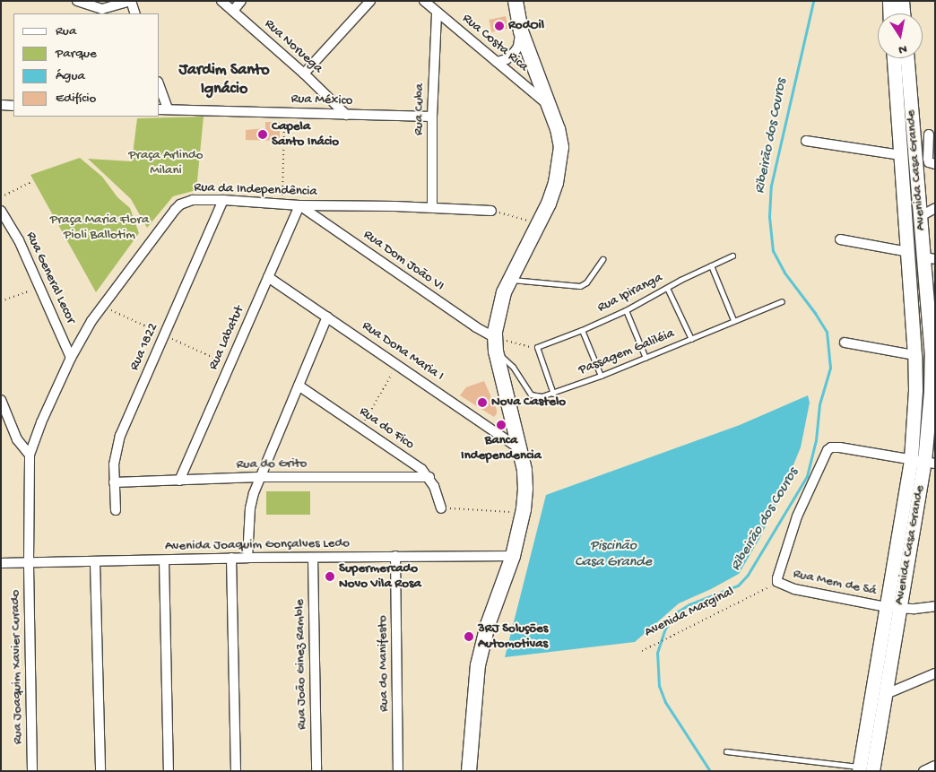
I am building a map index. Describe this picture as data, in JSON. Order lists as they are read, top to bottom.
{
  "streets": {
    "main road": ["Avenida Casa Grande"],
    "street": [
      "Rua Costa Rica",
      "Rua Noruega",
      "Rua México",
      "Rua Cuba",
      "Rua da Independência",
      "Rua Dom João VI",
      "Rua General Lecor",
      "Rua Labatut",
      "Rua 1822",
      "Rua Dona Maria I",
      "Rua do Fico",
      "Rua do Grito",
      "Avenida Joaquim Gonçalves Ledo",
      "Rua Mem de Sá",
      "Rua do Manifesto",
      "Rua João Ginez Ramble",
      "Rua Joaquim Xavier Curado"
    ],
    "lane": ["Rua Ipiranga", "Passagem Galiléia"],
    "path": ["Avenida Marginal"]
  },
  "crossings": [
    ["Rua Costa Rica", "Rua Cuba"],
    ["Rua Noruega", "Rua México"],
    ["Rua México", "Rua Cuba"],
    ["Rua Cuba", "Rua da Independência"],
    ["Avenida Casa Grande", "Rua Mem de Sá"],
    ["Rua da Independência", "Rua Dom João VI"],
    ["Rua da Independência", "Rua General Lecor"],
    ["Rua da Independência", "Rua Labatut"],
    ["Rua da Independência", "Rua 1822"],
    ["Rua da Independência", "Avenida Joaquim Gonçalves Ledo"],
    ["Rua da Independência", "Rua Joaquim Xavier Curado"],
    ["Rua Dom João VI", "Rua Labatut"],
    ["Rua Dom João VI", "Passagem Galiléia"],
    ["Rua Labatut", "Rua Dona Maria I"],
    ["Rua Labatut", "Rua do Grito"],
    ["Rua 1822", "Rua do Grito"],
    ["Rua do Fico", "Rua do Grito"],
    ["Avenida Joaquim Gonçalves Ledo", "Rua do Manifesto"],
    ["Avenida Joaquim Gonçalves Ledo", "Rua João Ginez Ramble"],
    ["Avenida Joaquim Gonçalves Ledo", "Rua Joaquim Xavier Curado"],
    ["Rua Mem de Sá", "Avenida Marginal"]
  ],
  "districts": ["Jardim Santo Ignácio"],
  "water": ["Ribeirão dos Couros", "Piscinão Casa Grande"],
  "parks": ["Praça Arlindo Milani", "Praça Maria Flora Pioli Ballotim"],
  "places": [
    "RodOil",
    "Capela Santo Inácio",
    "Nova Castelo",
    "Banca Independencia",
    "Supermercado Novo Vila Rosa",
    "3RJ Soluções Automotivas"
  ],
  "legend": [
    "Rua",
    "Parque",
    "Água",
    "Edifício"
  ],
  "north": "bottom"
}
